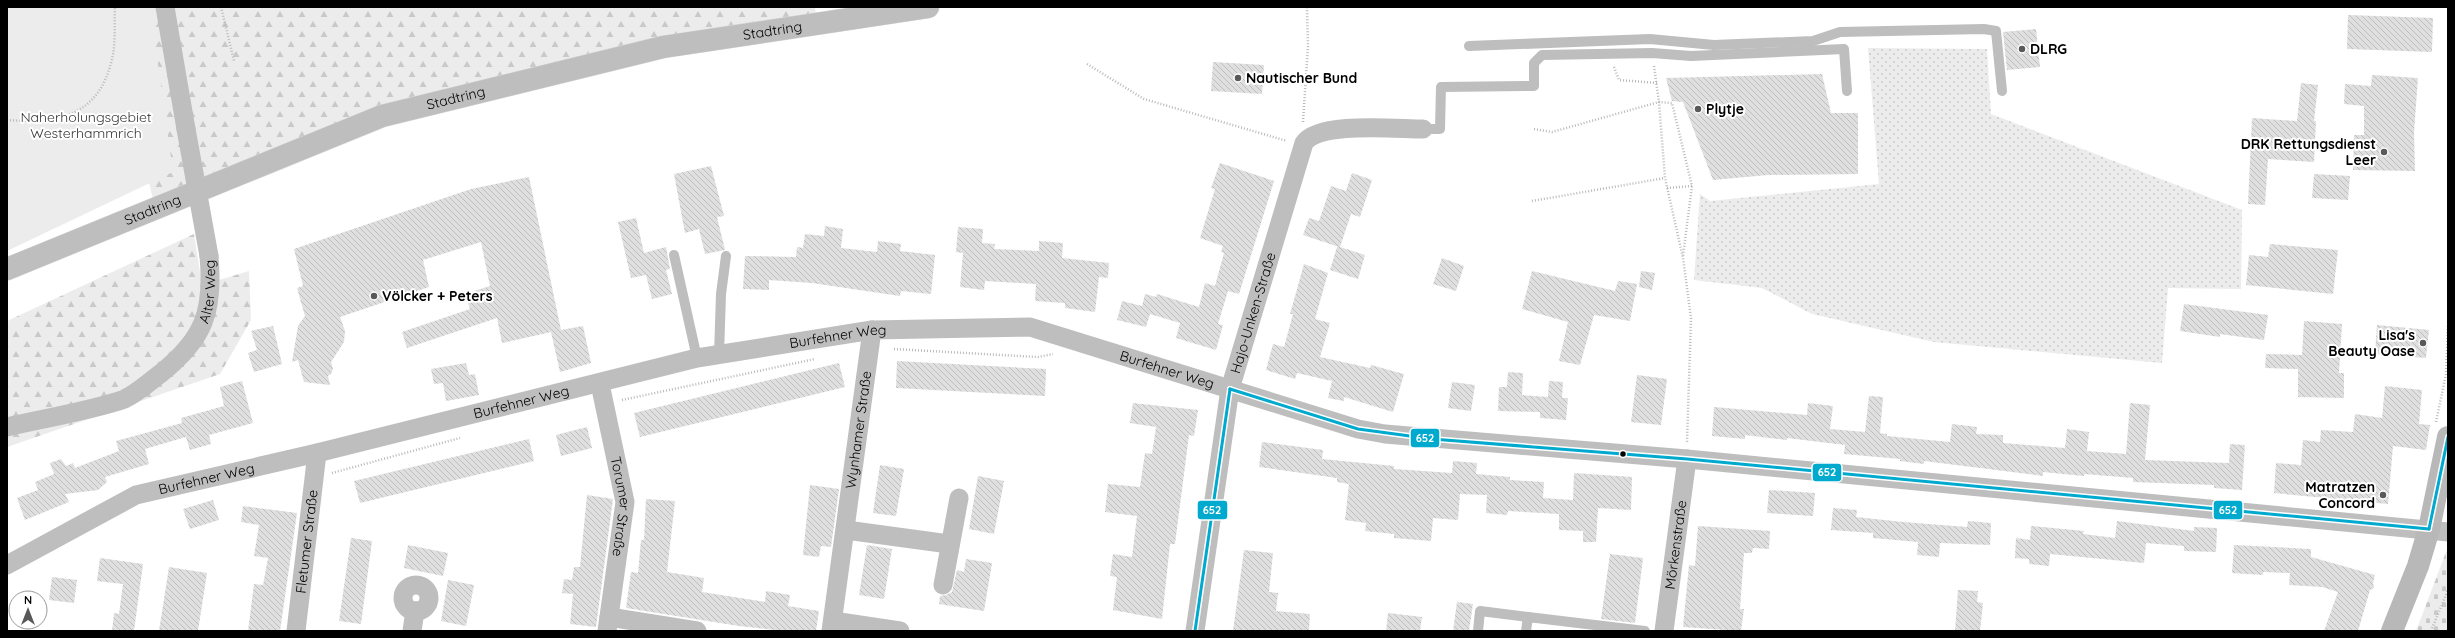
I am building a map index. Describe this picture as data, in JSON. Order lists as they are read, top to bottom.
{
  "streets": {
    "highway": ["Stadtring"],
    "street": [
      "Alter Weg",
      "Hajo-Unken-Straße",
      "Burfehner Weg",
      "Wynhamer Straße",
      "Torumer Straße",
      "Fletumer Straße",
      "Mörkenstraße"
    ]
  },
  "crossings": [
    ["Hajo-Unken-Straße", "Burfehner Weg"],
    ["Burfehner Weg", "Wynhamer Straße"],
    ["Burfehner Weg", "Torumer Straße"],
    ["Burfehner Weg", "Fletumer Straße"],
    ["Burfehner Weg", "Mörkenstraße"]
  ],
  "parks": ["Naherholungsgebiet Westerhammrich"],
  "places": [
    "DLRG",
    "Nautischer Bund",
    "Plytje",
    "DRK Rettungsdienst Leer",
    "Völcker + Peters",
    "Lisa's Beauty Oase",
    "Matratzen Concord"
  ],
  "lines": ["transit line 652"],
  "north": "top"
}
